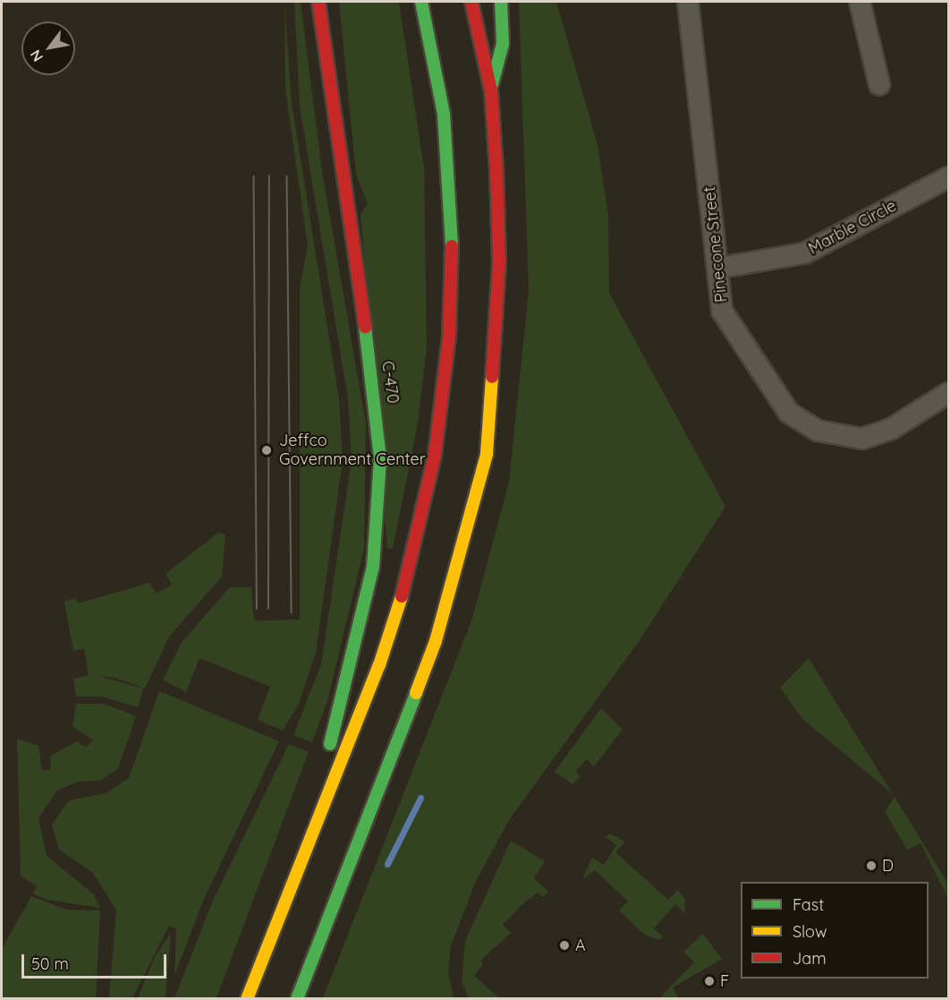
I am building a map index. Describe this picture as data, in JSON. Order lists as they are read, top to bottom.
{
  "streets": {
    "highway": ["C-470"],
    "street": ["Marble Circle", "Pinecone Street"]
  },
  "crossings": [
    ["Marble Circle", "Pinecone Street"]
  ],
  "places": [
    "Jeffco Government Center",
    "D",
    "A",
    "F"
  ],
  "legend": ["Fast", "Slow", "Jam"],
  "scale_bar": "50 m",
  "north": "bottom left"
}
